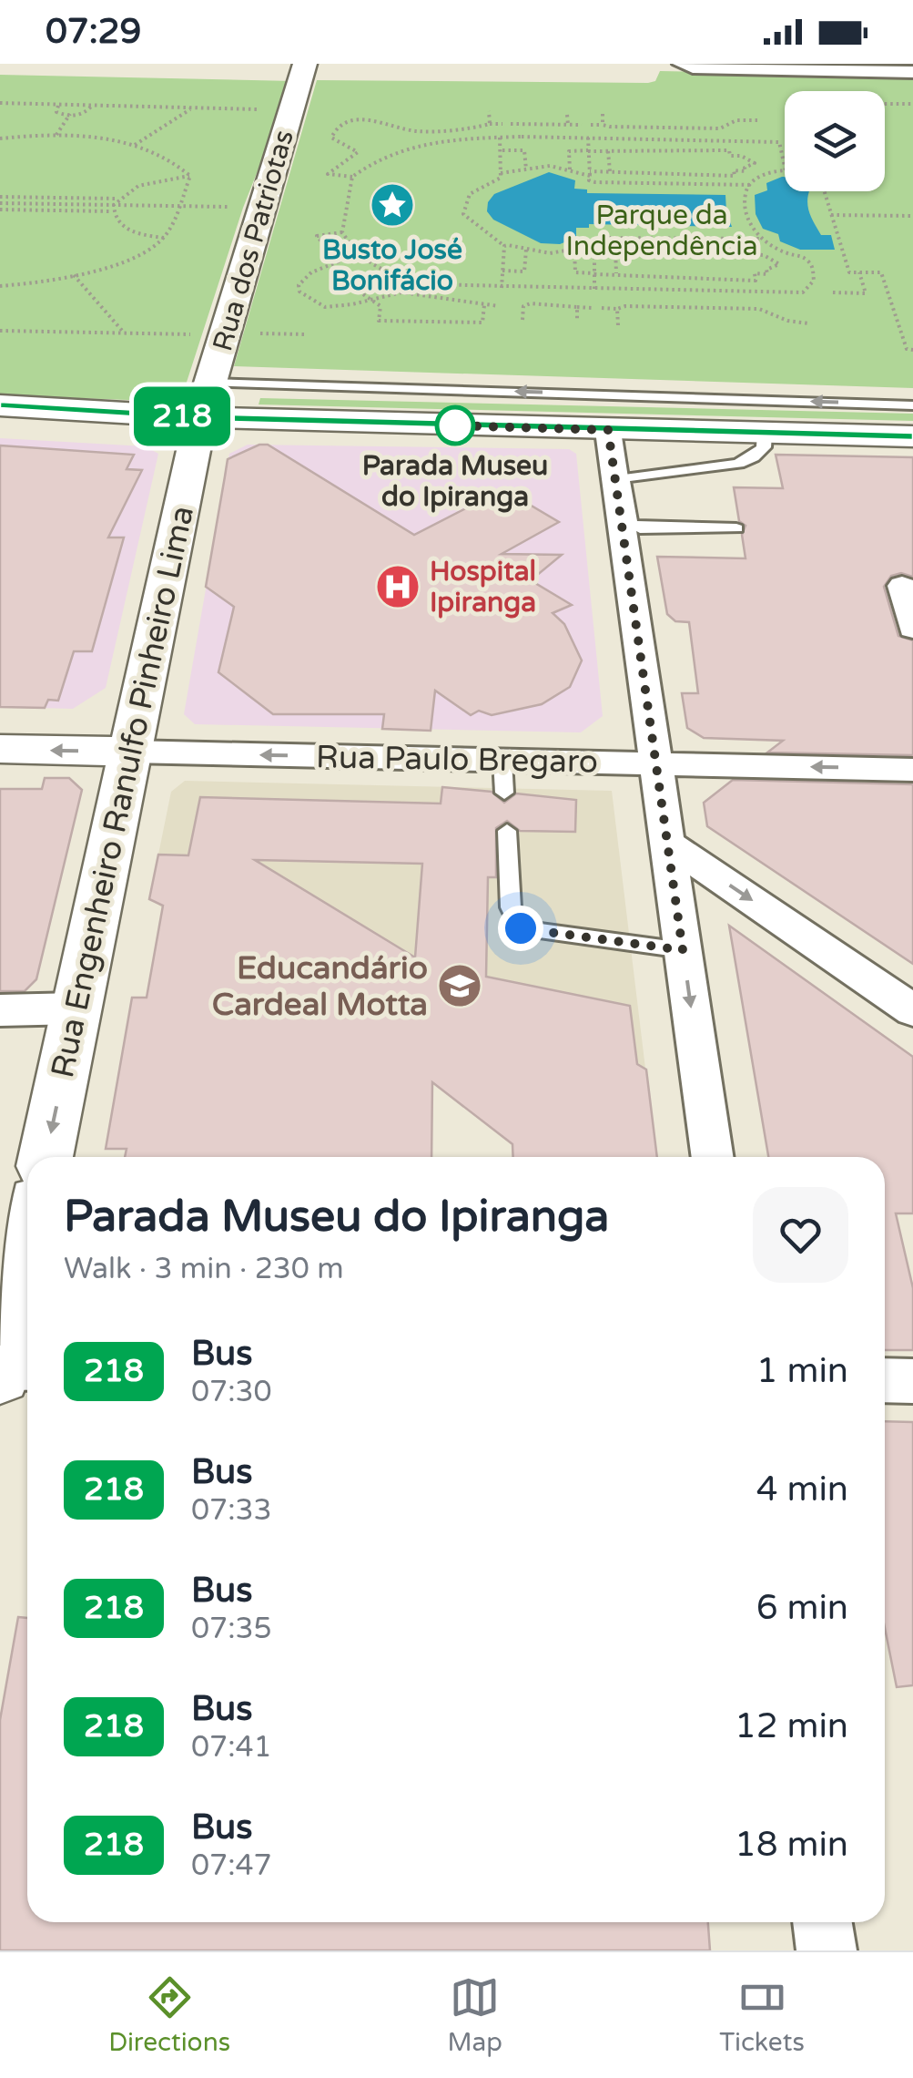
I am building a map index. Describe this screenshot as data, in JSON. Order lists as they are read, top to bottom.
{
  "streets": {
    "main road": ["Rua dos Patriotas", "Rua Paulo Bregaro", "Rua Engenheiro Ranulfo Pinheiro Lima"]
  },
  "crossings": [
    ["Rua dos Patriotas", "Rua Engenheiro Ranulfo Pinheiro Lima"],
    ["Rua Paulo Bregaro", "Rua Engenheiro Ranulfo Pinheiro Lima"]
  ],
  "parks": ["Parque da Independência"],
  "places": {
    "place": ["Busto José Bonifácio"],
    "other": ["Parada Museu do Ipiranga"],
    "hospital": ["Hospital Ipiranga"],
    "school or university": ["Educandário Cardeal Motta"]
  },
  "lines": ["bus line 218"],
  "page": {
    "status": "07:29",
    "on_map": "218",
    "heading": ["Parada Museu do Ipiranga", "Walk · 3 min · 230 m"],
    "list": [
      {
        "mark": "218",
        "name": "Bus",
        "note": "07:30",
        "value": "1 min"
      },
      {
        "mark": "218",
        "name": "Bus",
        "note": "07:33",
        "value": "4 min"
      },
      {
        "mark": "218",
        "name": "Bus",
        "note": "07:35",
        "value": "6 min"
      },
      {
        "mark": "218",
        "name": "Bus",
        "note": "07:41",
        "value": "12 min"
      },
      {
        "mark": "218",
        "name": "Bus",
        "note": "07:47",
        "value": "18 min"
      }
    ],
    "tabs": ["Directions", "Map", "Tickets"]
  }
}
